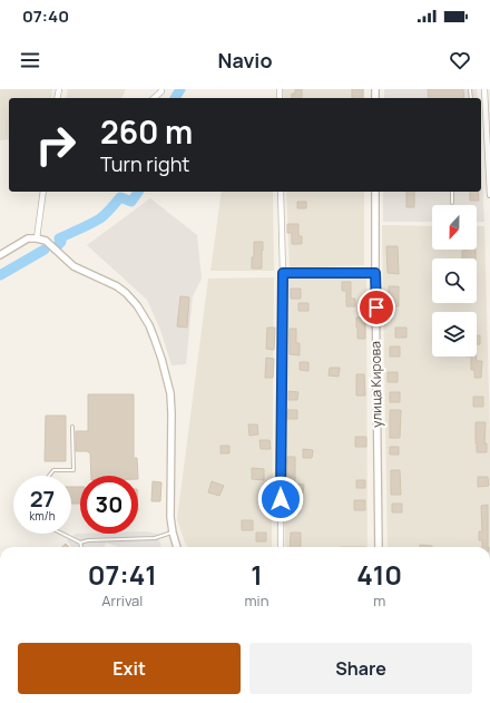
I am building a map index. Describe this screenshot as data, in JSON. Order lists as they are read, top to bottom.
{
  "streets": {
    "street": ["улица Кирова"]
  },
  "north": "bottom",
  "page": {
    "status": "07:40",
    "header": "Navio",
    "turn": ["260 m", "Turn right"],
    "speed": "27 km/h",
    "limit": "30",
    "eta": [
      "07:41",
      "Arrival",
      "1",
      "min",
      "410",
      "m"
    ],
    "buttons": ["Exit", "Share"]
  }
}
